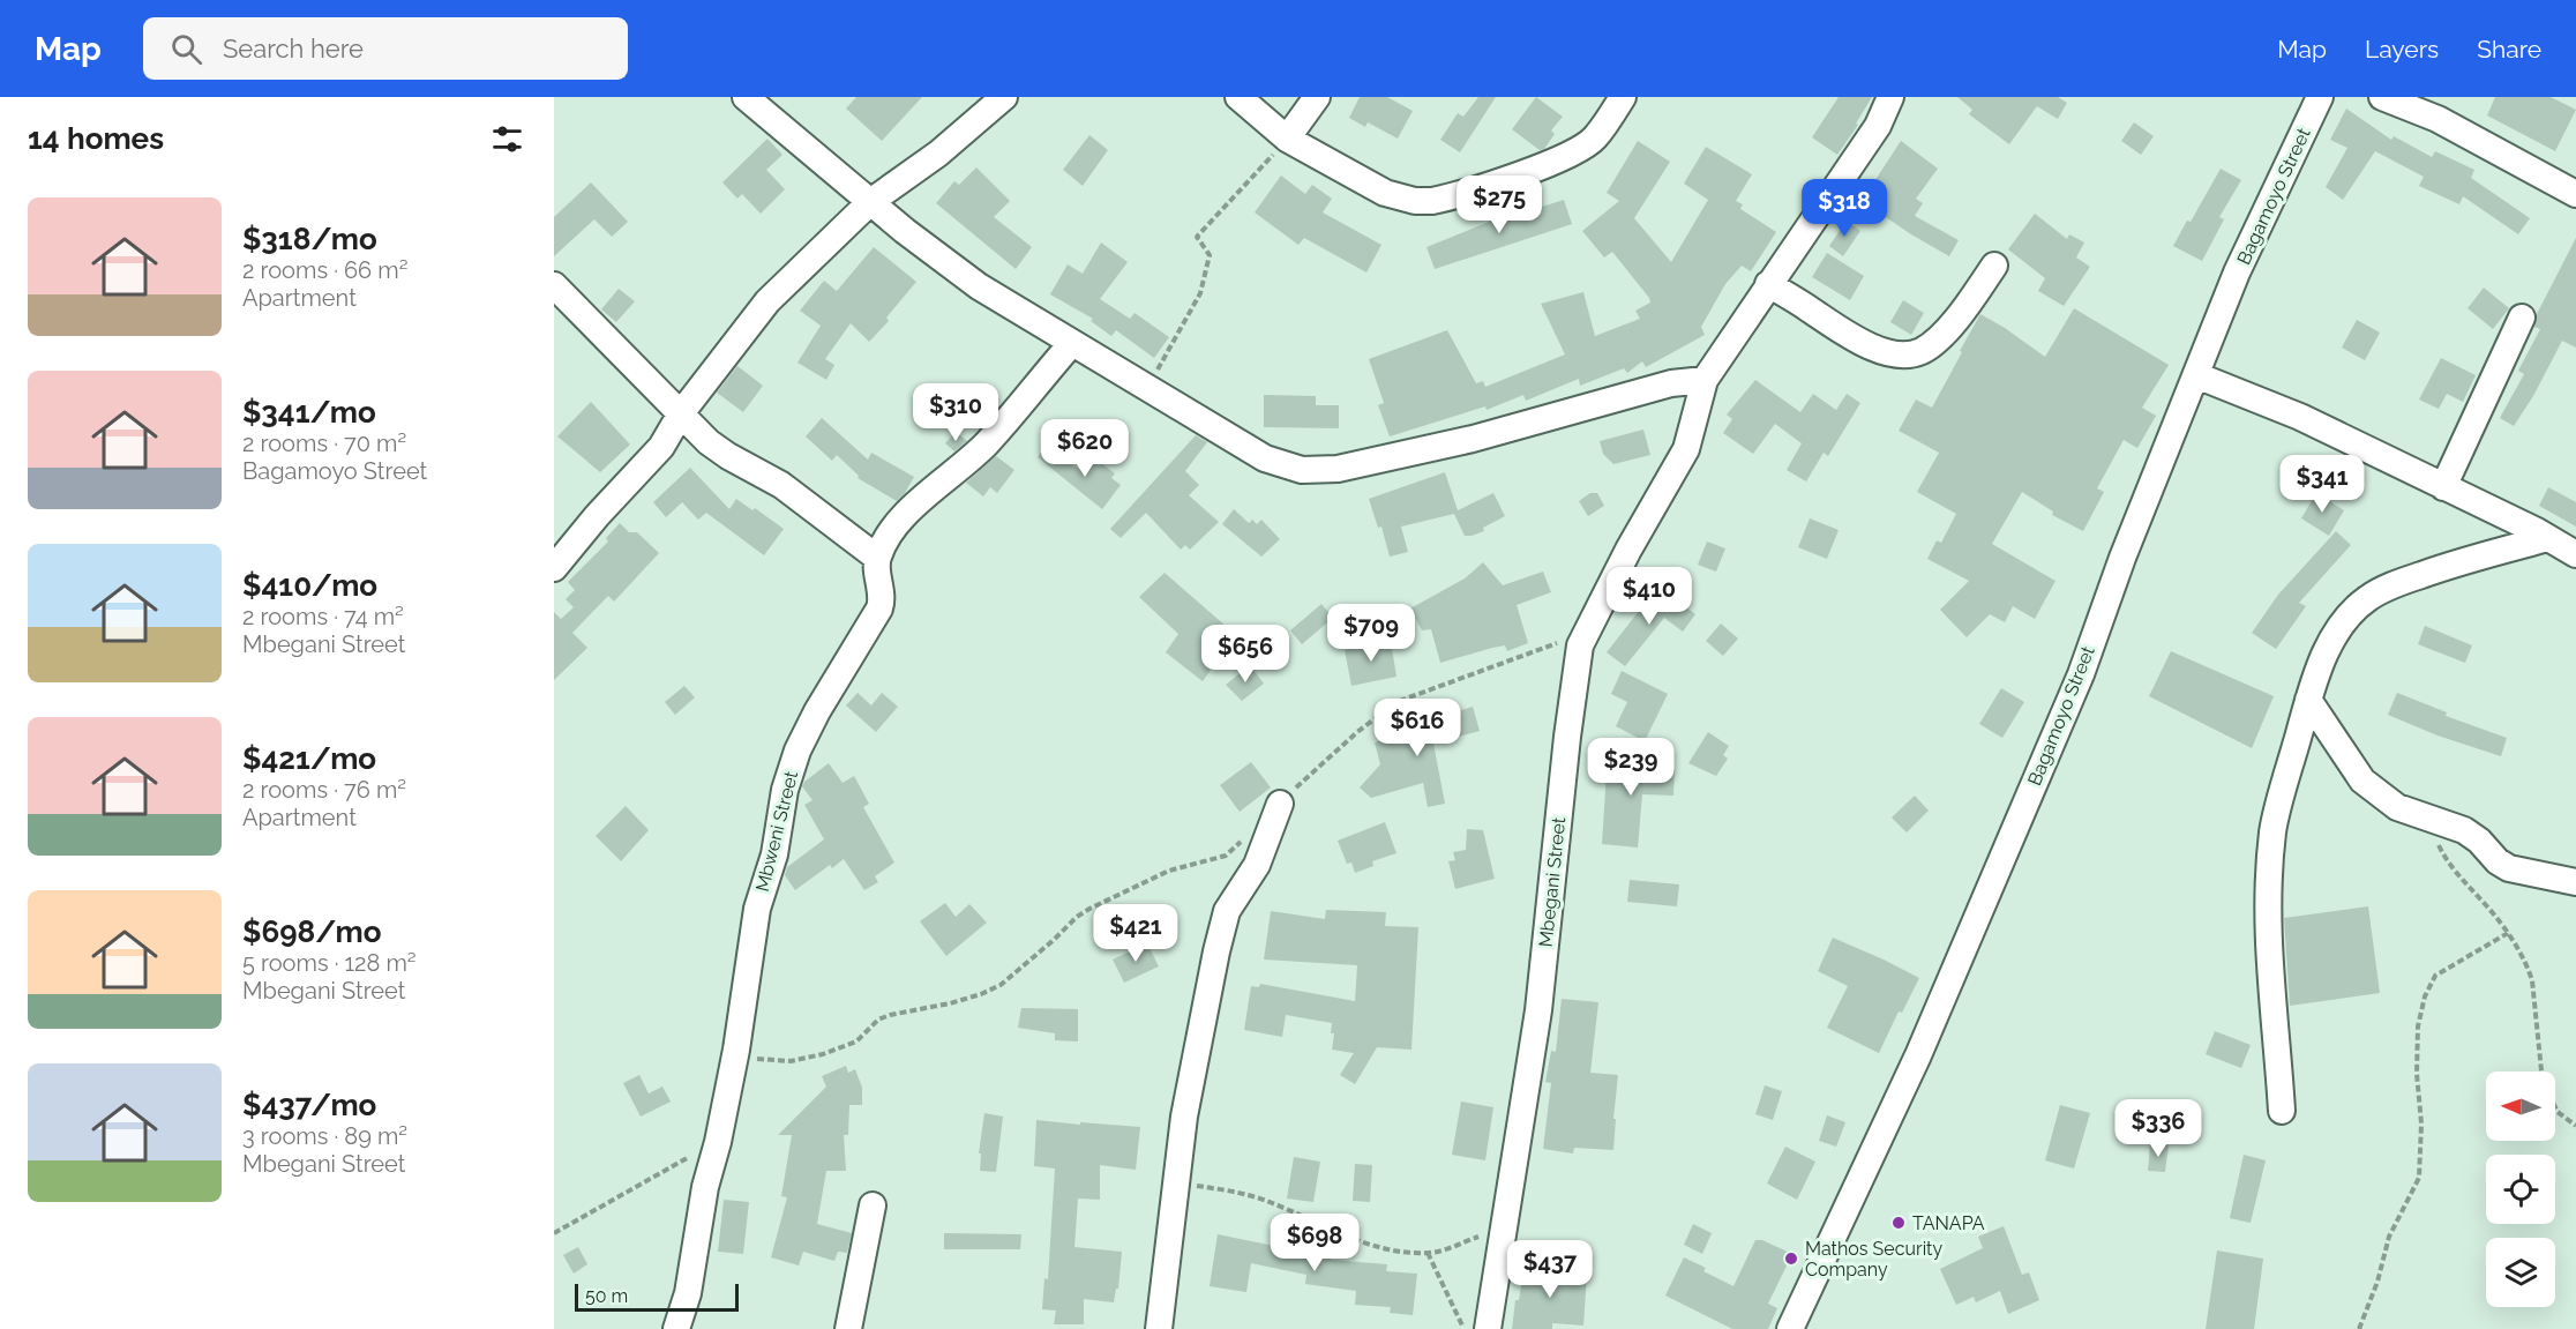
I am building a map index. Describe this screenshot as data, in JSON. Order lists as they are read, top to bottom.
{
  "streets": {
    "street": ["Bagamoyo Street", "Mbweni Street", "Mbegani Street"]
  },
  "places": ["TANAPA", "Mathos Security Company"],
  "scale_bar": "50 m",
  "north": "left",
  "page": {
    "header": "Map",
    "search": "Search here",
    "nav": ["Map", "Layers", "Share"],
    "heading": "14 homes",
    "price": [
      "$275",
      "$318",
      "$310",
      "$620",
      "$341",
      "$410",
      "$709",
      "$656",
      "$616",
      "$239",
      "$421",
      "$336",
      "$698",
      "$437"
    ],
    "list": [
      {
        "name": "$318/mo",
        "note": "2 rooms · 66 m² · Apartment"
      },
      {
        "name": "$341/mo",
        "note": "2 rooms · 70 m² · Bagamoyo Street"
      },
      {
        "name": "$410/mo",
        "note": "2 rooms · 74 m² · Mbegani Street"
      },
      {
        "name": "$421/mo",
        "note": "2 rooms · 76 m² · Apartment"
      },
      {
        "name": "$698/mo",
        "note": "5 rooms · 128 m² · Mbegani Street"
      },
      {
        "name": "$437/mo",
        "note": "3 rooms · 89 m² · Mbegani Street"
      }
    ],
    "scale": "50 m"
  }
}
